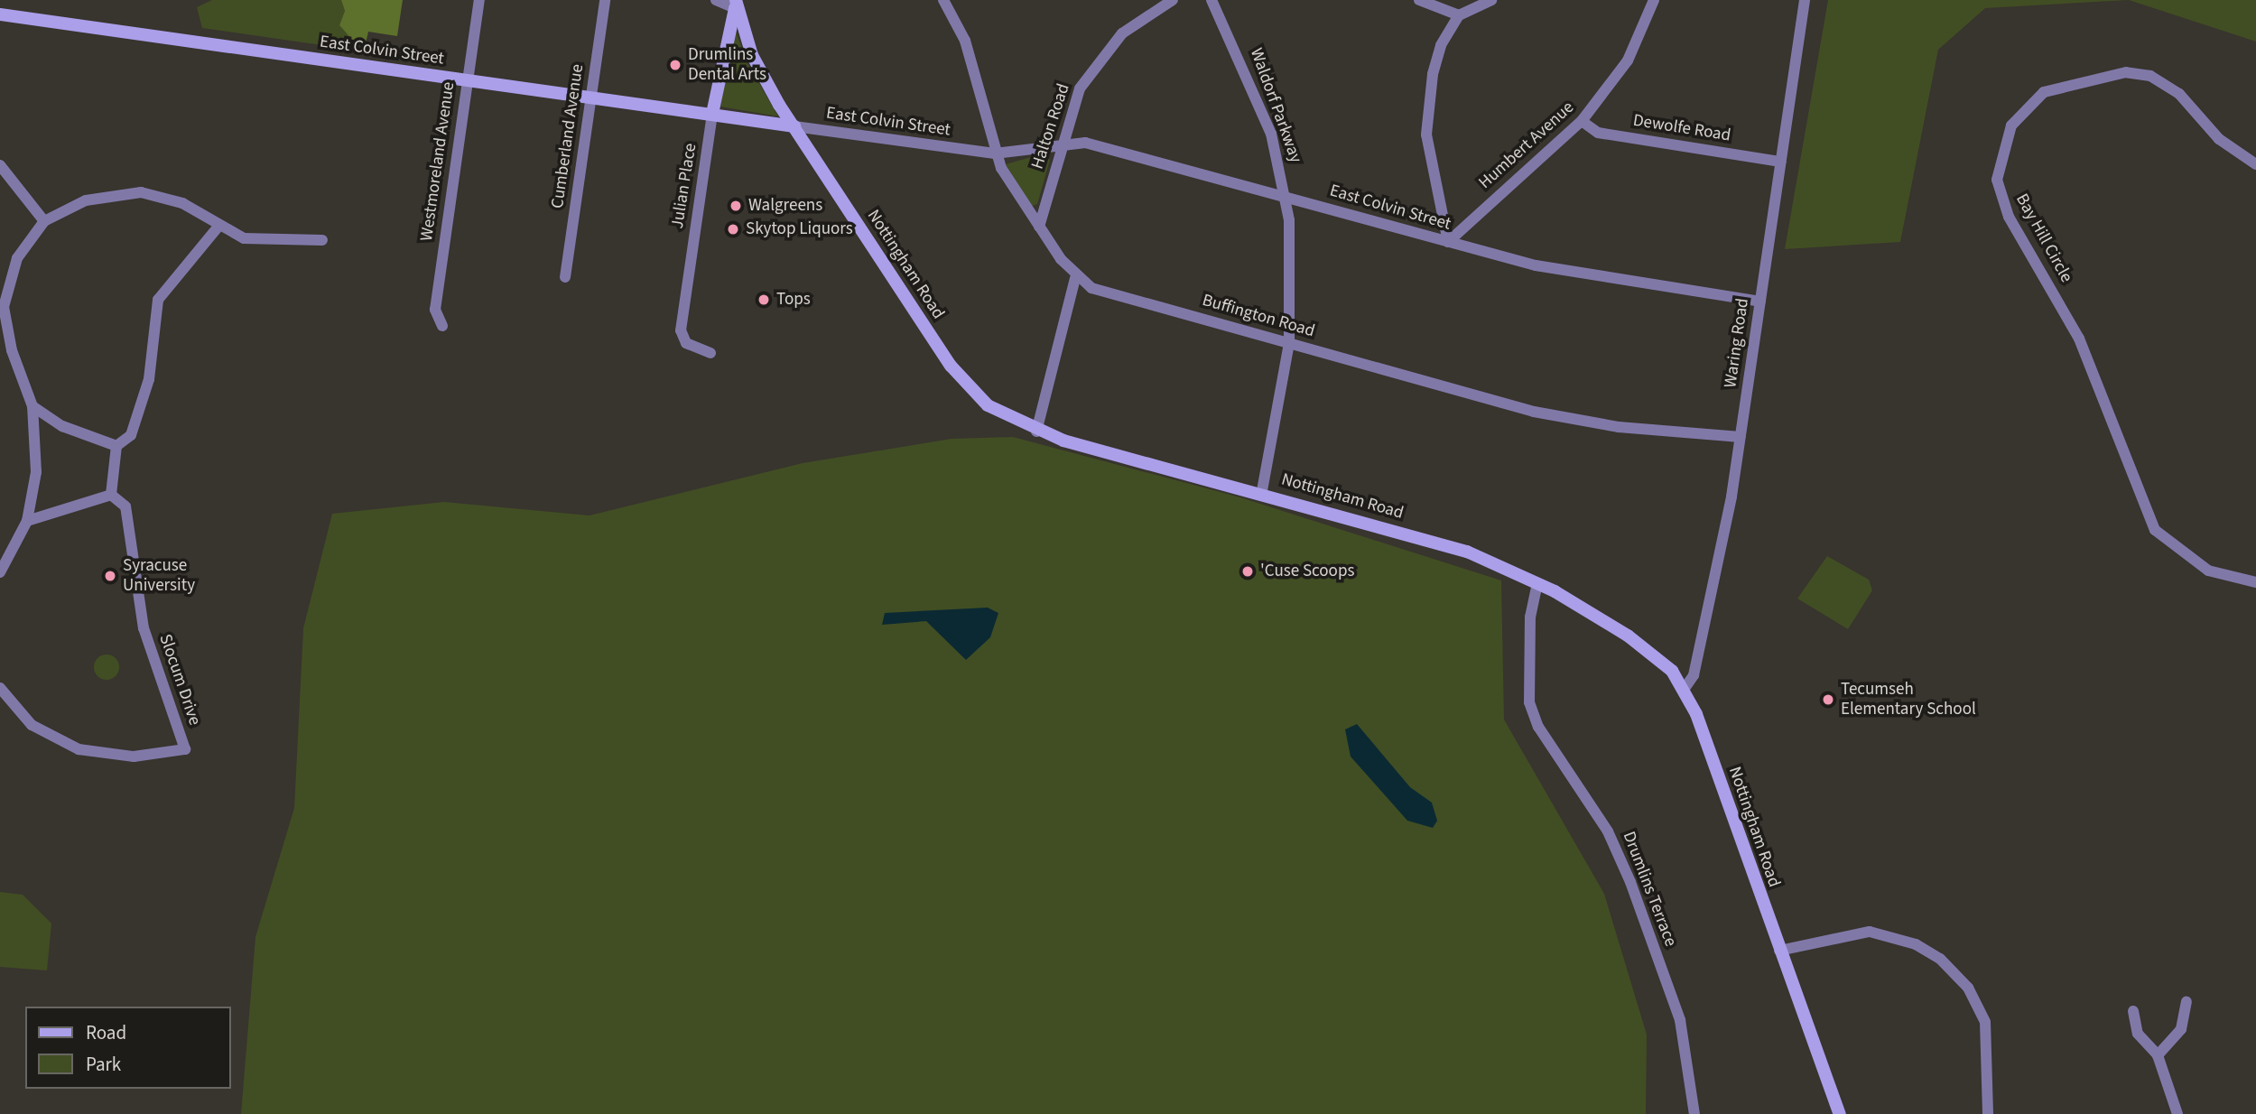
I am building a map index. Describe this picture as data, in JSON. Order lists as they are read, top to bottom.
{
  "streets": {
    "street": [
      "East Colvin Street",
      "Waldorf Parkway",
      "Halton Road",
      "Dewolfe Road",
      "Cumberland Avenue",
      "Humbert Avenue",
      "Westmoreland Avenue",
      "Julian Place",
      "Bay Hill Circle",
      "Nottingham Road",
      "Buffington Road",
      "Waring Road",
      "Slocum Drive",
      "Drumlins Terrace"
    ]
  },
  "crossings": [
    ["East Colvin Street", "Waldorf Parkway"],
    ["East Colvin Street", "Halton Road"],
    ["East Colvin Street", "Cumberland Avenue"],
    ["East Colvin Street", "Humbert Avenue"],
    ["East Colvin Street", "Westmoreland Avenue"],
    ["East Colvin Street", "Julian Place"],
    ["East Colvin Street", "Nottingham Road"],
    ["East Colvin Street", "Buffington Road"],
    ["East Colvin Street", "Waring Road"],
    ["Waldorf Parkway", "Nottingham Road"],
    ["Waldorf Parkway", "Buffington Road"],
    ["Halton Road", "Buffington Road"],
    ["Dewolfe Road", "Humbert Avenue"],
    ["Dewolfe Road", "Waring Road"],
    ["Julian Place", "Nottingham Road"],
    ["Nottingham Road", "Waring Road"],
    ["Nottingham Road", "Drumlins Terrace"],
    ["Buffington Road", "Waring Road"]
  ],
  "places": [
    "Drumlins Dental Arts",
    "Walgreens",
    "Skytop Liquors",
    "Tops",
    "'Cuse Scoops",
    "Syracuse University",
    "Tecumseh Elementary School"
  ],
  "legend": ["Road", "Park"]
}
